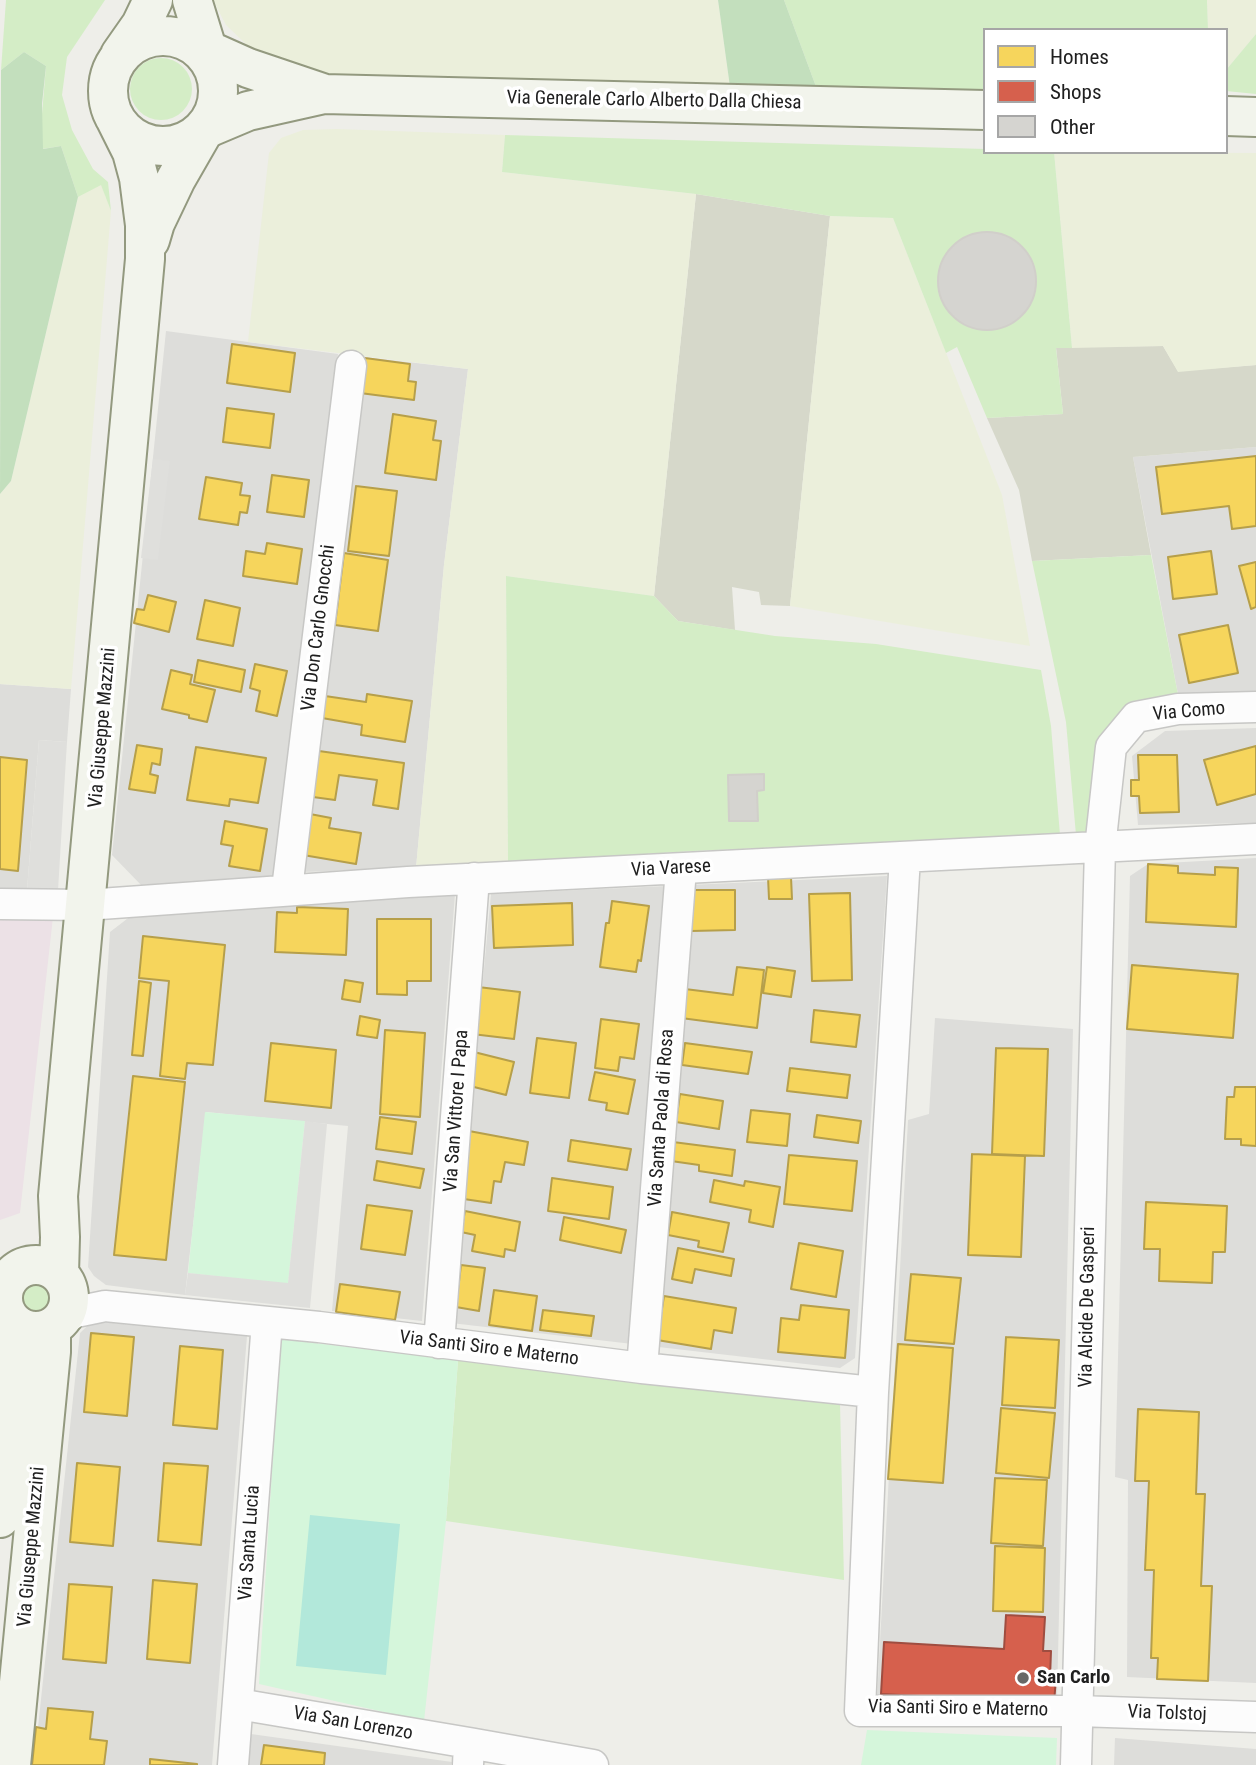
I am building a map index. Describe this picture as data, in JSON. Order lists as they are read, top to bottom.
{
  "streets": {
    "street": [
      "Via Generale Carlo Alberto Dalla Chiesa",
      "Via Don Carlo Gnocchi",
      "Via Como",
      "Via Giuseppe Mazzini",
      "Via Varese",
      "Via San Vittore I Papa",
      "Via Santa Paola di Rosa",
      "Via Alcide De Gasperi",
      "Via Santi Siro e Materno",
      "Via Santa Lucia",
      "Via Tolstoj",
      "Via San Lorenzo"
    ]
  },
  "crossings": [
    ["Via Generale Carlo Alberto Dalla Chiesa", "Via Giuseppe Mazzini"],
    ["Via Don Carlo Gnocchi", "Via Varese"],
    ["Via Como", "Via Varese"],
    ["Via Como", "Via Alcide De Gasperi"],
    ["Via Giuseppe Mazzini", "Via Varese"],
    ["Via Giuseppe Mazzini", "Via Santi Siro e Materno"],
    ["Via Varese", "Via San Vittore I Papa"],
    ["Via Varese", "Via Santa Paola di Rosa"],
    ["Via Varese", "Via Alcide De Gasperi"],
    ["Via Varese", "Via Santi Siro e Materno"],
    ["Via San Vittore I Papa", "Via Santi Siro e Materno"],
    ["Via Santa Paola di Rosa", "Via Santi Siro e Materno"],
    ["Via Alcide De Gasperi", "Via Santi Siro e Materno"],
    ["Via Alcide De Gasperi", "Via Tolstoj"],
    ["Via Santi Siro e Materno", "Via Santa Lucia"],
    ["Via Santi Siro e Materno", "Via Tolstoj"],
    ["Via Santa Lucia", "Via San Lorenzo"]
  ],
  "places": ["San Carlo"],
  "legend": ["Homes", "Shops", "Other"]
}
